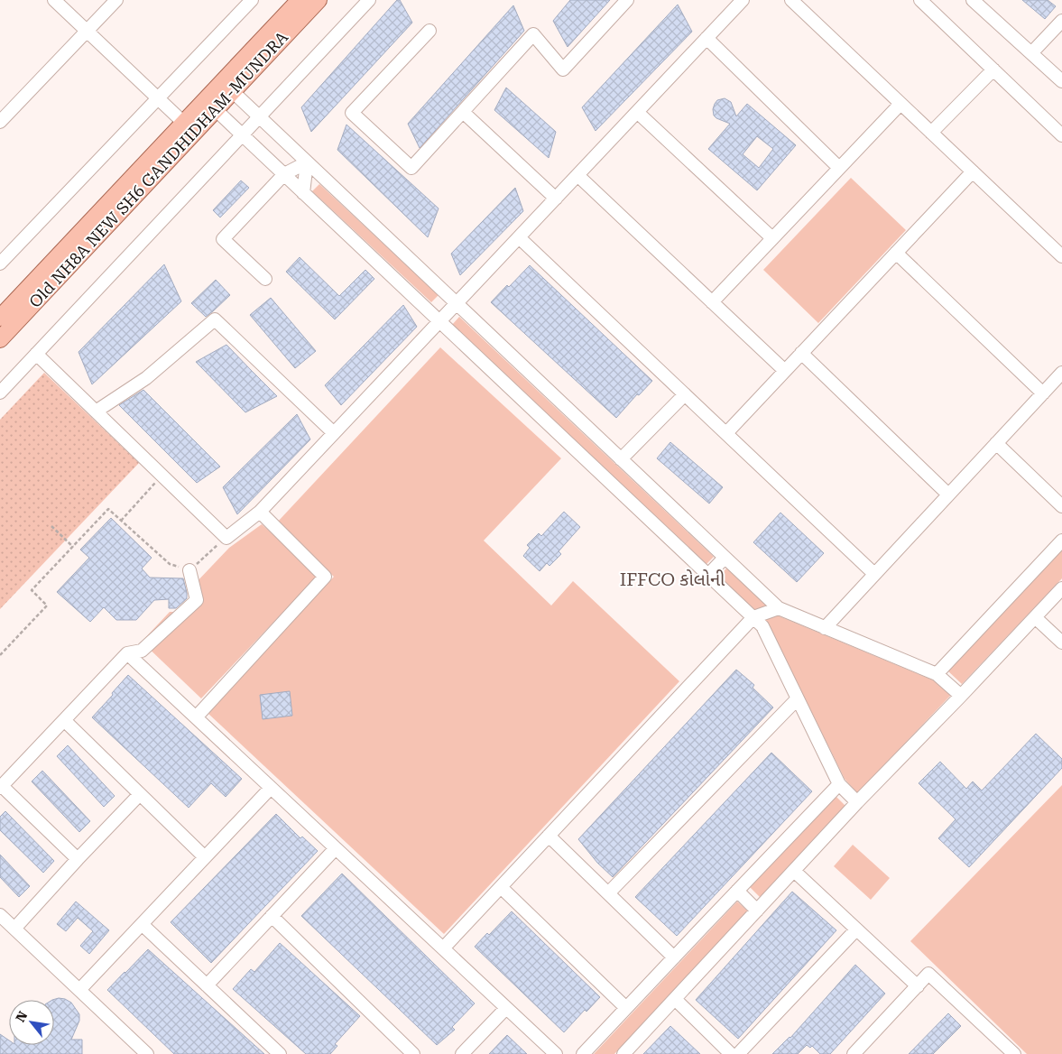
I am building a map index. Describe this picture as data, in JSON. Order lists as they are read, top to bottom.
{
  "streets": {
    "main road": ["Old NH8A NEW SH6 GANDHIDHAM-MUNDRA"]
  },
  "districts": ["IFFCO કોલોની"],
  "north": "top left"
}
